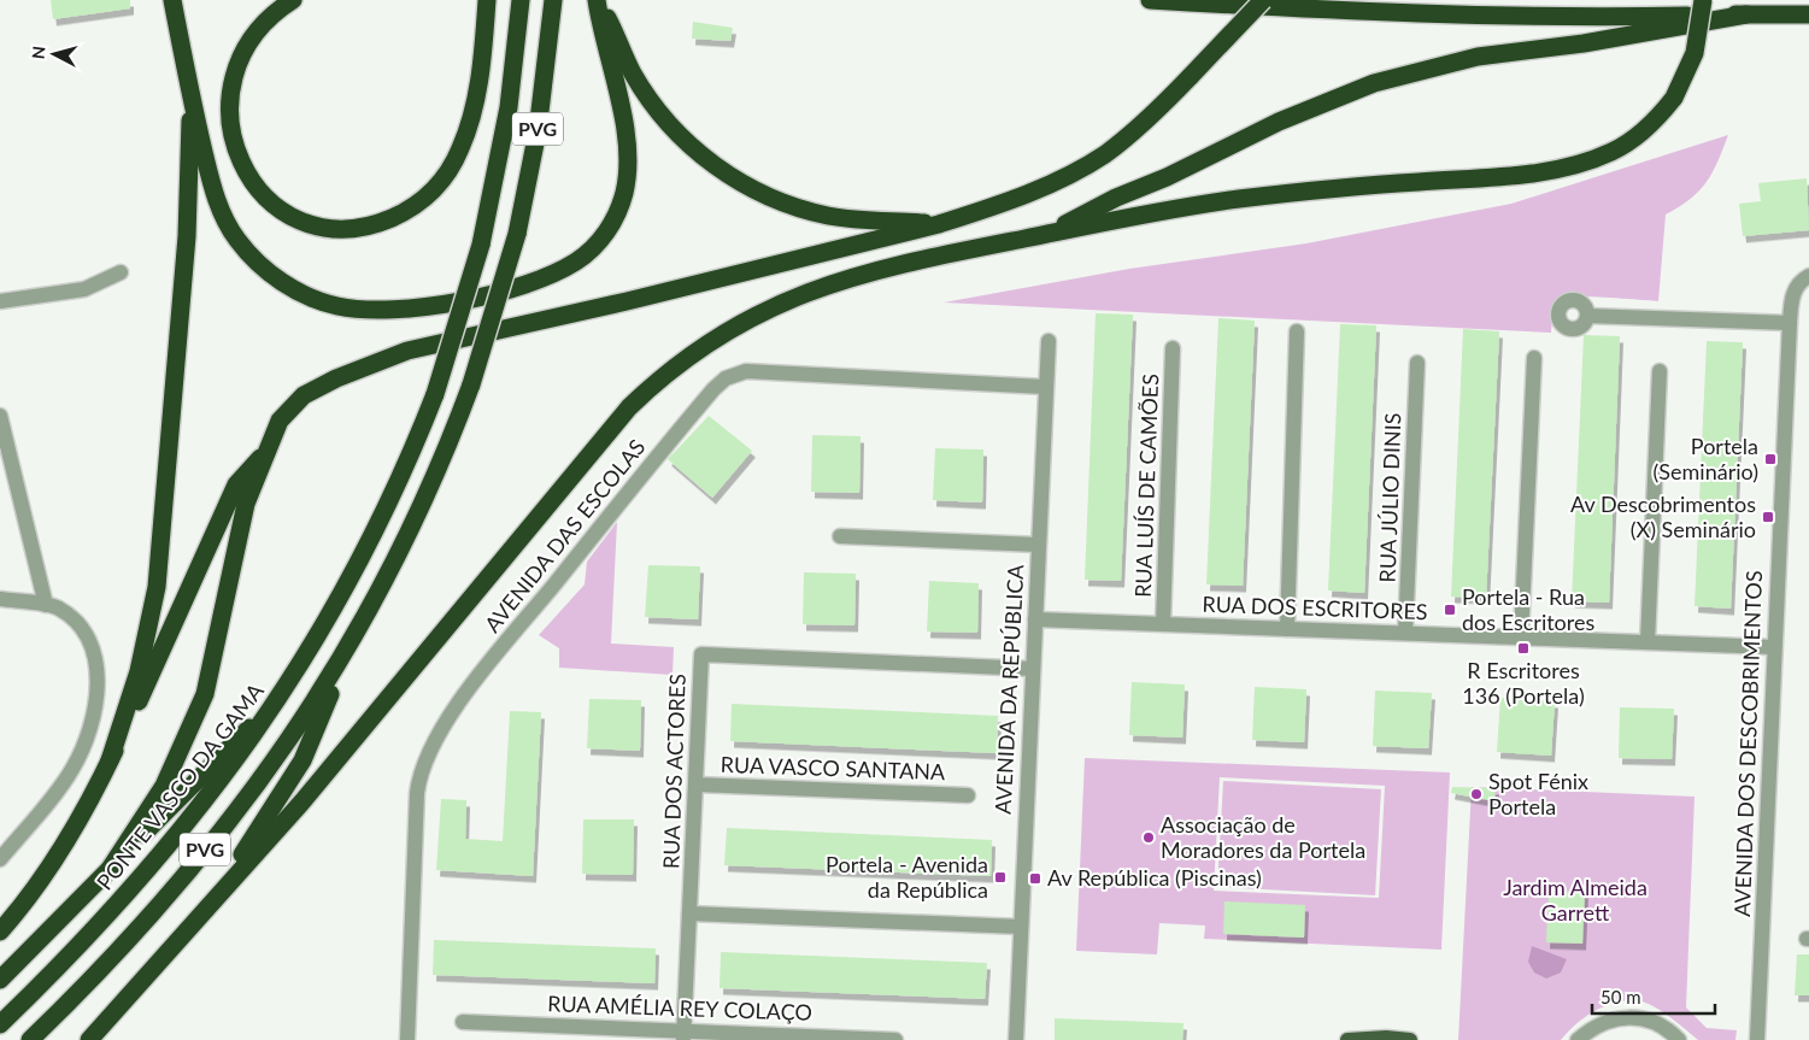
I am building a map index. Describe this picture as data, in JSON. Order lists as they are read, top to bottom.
{
  "streets": {
    "highway": ["PVG", "PONTE VASCO DA GAMA"],
    "street": [
      "RUA LUÍS DE CAMÕES",
      "RUA JÚLIO DINIS",
      "AVENIDA DAS ESCOLAS",
      "RUA DOS ESCRITORES",
      "AVENIDA DA REPÚBLICA",
      "AVENIDA DOS DESCOBRIMENTOS",
      "RUA VASCO SANTANA",
      "RUA DOS ACTORES",
      "RUA AMÉLIA REY COLAÇO"
    ]
  },
  "crossings": [
    ["RUA LUÍS DE CAMÕES", "RUA DOS ESCRITORES"],
    ["RUA JÚLIO DINIS", "RUA DOS ESCRITORES"],
    ["AVENIDA DAS ESCOLAS", "AVENIDA DA REPÚBLICA"],
    ["RUA DOS ESCRITORES", "AVENIDA DA REPÚBLICA"],
    ["RUA DOS ESCRITORES", "AVENIDA DOS DESCOBRIMENTOS"],
    ["AVENIDA DA REPÚBLICA", "RUA DOS ACTORES"],
    ["RUA VASCO SANTANA", "RUA DOS ACTORES"],
    ["RUA DOS ACTORES", "RUA AMÉLIA REY COLAÇO"]
  ],
  "parks": ["Jardim Almeida Garrett"],
  "places": {
    "transit": [
      "Portela (Seminário)",
      "Av Descobrimentos (X) Seminário",
      "Portela - Rua dos Escritores",
      "R Escritores 136 (Portela)",
      "Portela - Avenida da República",
      "Av República (Piscinas)"
    ],
    "other": ["Spot Fénix Portela", "Associação de Moradores da Portela"]
  },
  "scale_bar": "50 m",
  "north": "left"
}
